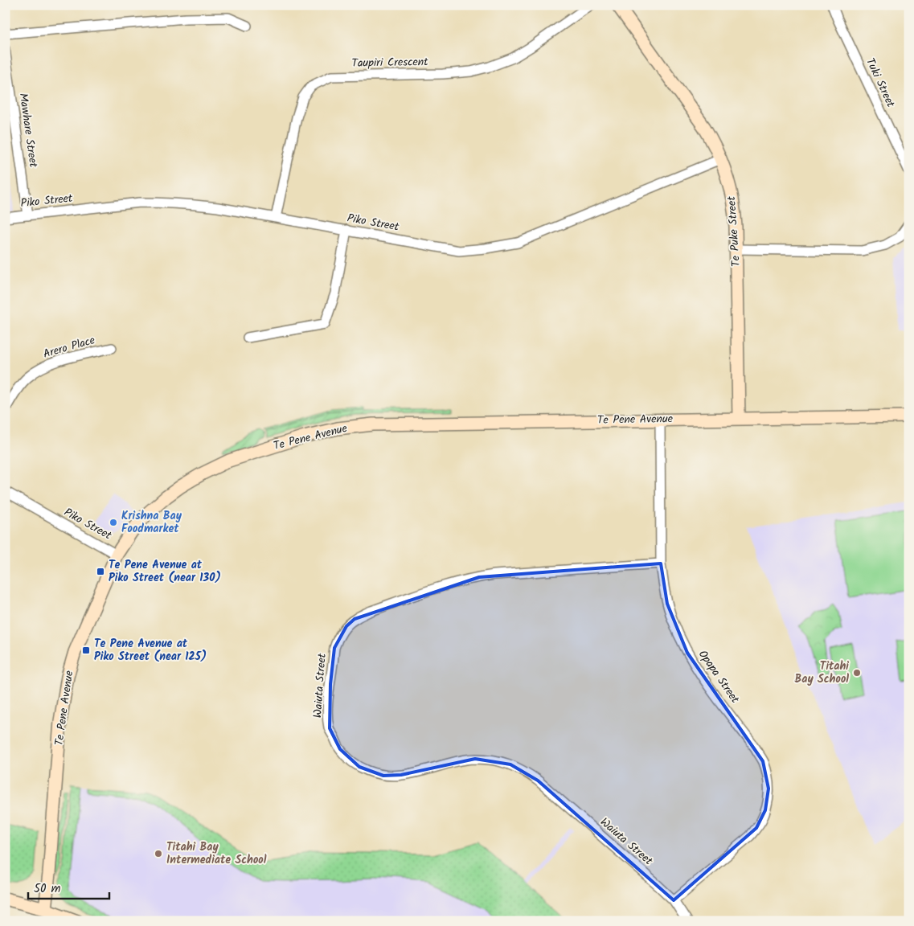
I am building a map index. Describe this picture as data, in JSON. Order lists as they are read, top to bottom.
{
  "streets": {
    "street": [
      "Taupiri Crescent",
      "Tuki Street",
      "Mawhare Street",
      "Piko Street",
      "Te Puke Street",
      "Arero Place",
      "Te Pene Avenue",
      "Opapa Street",
      "Waiuta Street"
    ]
  },
  "crossings": [
    ["Taupiri Crescent", "Piko Street"],
    ["Mawhare Street", "Piko Street"],
    ["Piko Street", "Te Puke Street"],
    ["Piko Street", "Te Pene Avenue"],
    ["Te Puke Street", "Te Pene Avenue"],
    ["Te Pene Avenue", "Opapa Street"],
    ["Opapa Street", "Waiuta Street"]
  ],
  "places": {
    "other": ["Krishna Bay Foodmarket", "Titahi Bay School", "Titahi Bay Intermediate School"],
    "transit": ["Te Pene Avenue at Piko Street (near 130)", "Te Pene Avenue at Piko Street (near 125)"]
  },
  "scale_bar": "50 m"
}
